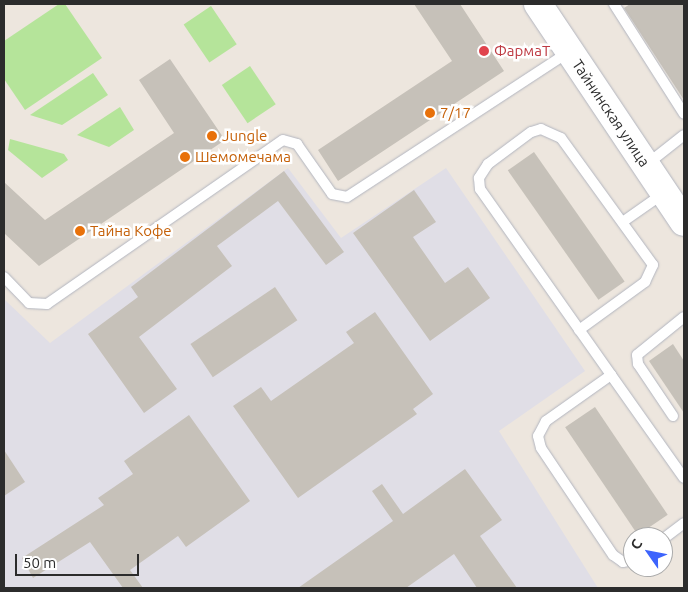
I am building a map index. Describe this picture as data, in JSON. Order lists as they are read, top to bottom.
{
  "streets": {
    "main road": ["Тайнинская улица"]
  },
  "places": [
    "ФармаТ",
    "7/17",
    "Jungle",
    "Шемомечама",
    "Тайна Кофе"
  ],
  "scale_bar": "50 m",
  "north": "top left"
}
